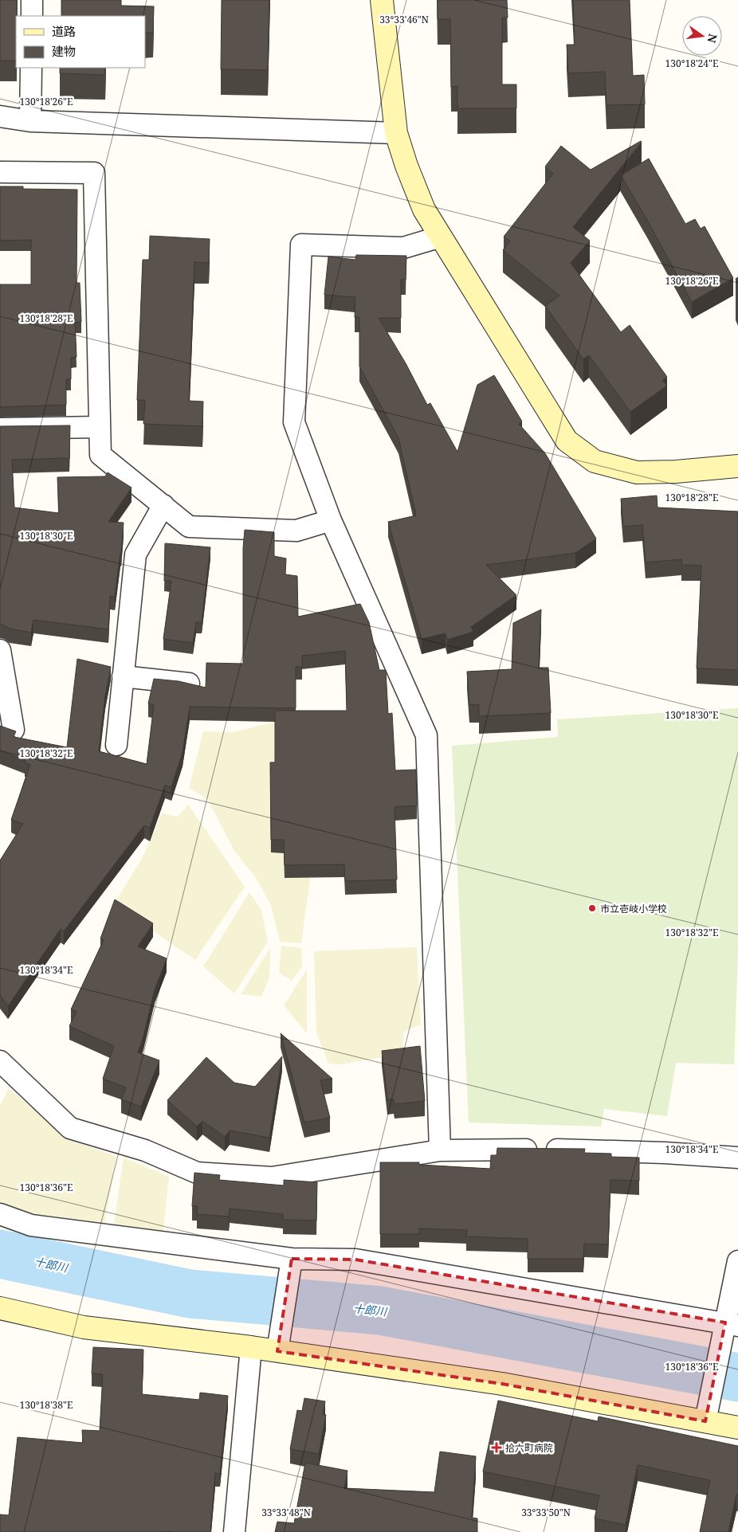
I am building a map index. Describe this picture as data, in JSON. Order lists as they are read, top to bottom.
{
  "water": ["十郎川"],
  "places": {
    "other": ["市立壱岐小学校"],
    "health": ["拾六町病院"]
  },
  "legend": ["道路", "建物"],
  "north": "right",
  "coordinates": [
    "33°33'46\"N",
    "130°18'24\"E",
    "130°18'26\"E",
    "130°18'28\"E",
    "130°18'30\"E",
    "130°18'32\"E",
    "130°18'34\"E",
    "130°18'36\"E",
    "130°18'38\"E",
    "33°33'48\"N",
    "33°33'50\"N"
  ]
}
